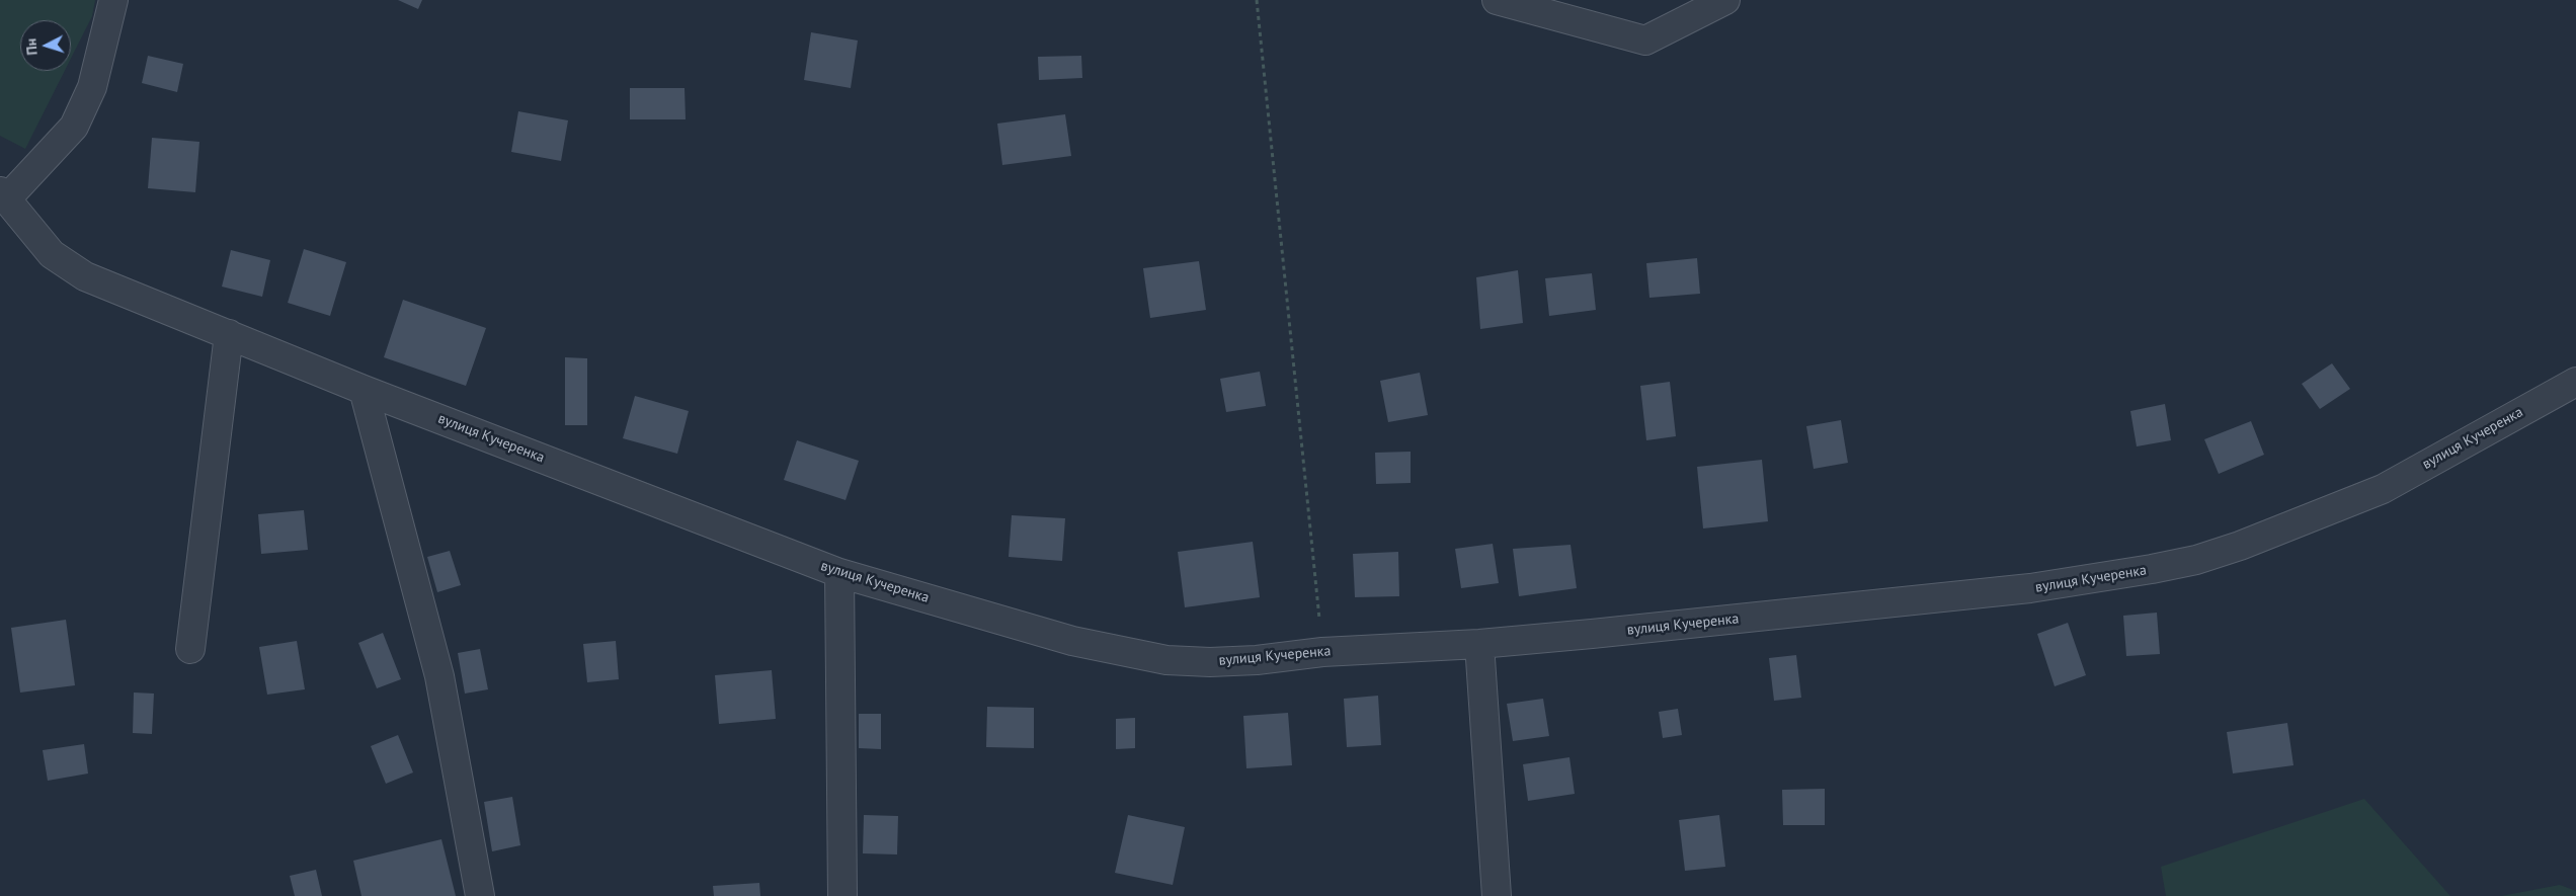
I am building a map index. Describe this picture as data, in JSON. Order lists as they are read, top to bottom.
{
  "streets": {
    "street": ["вулиця Кучеренка"]
  },
  "north": "left"
}
